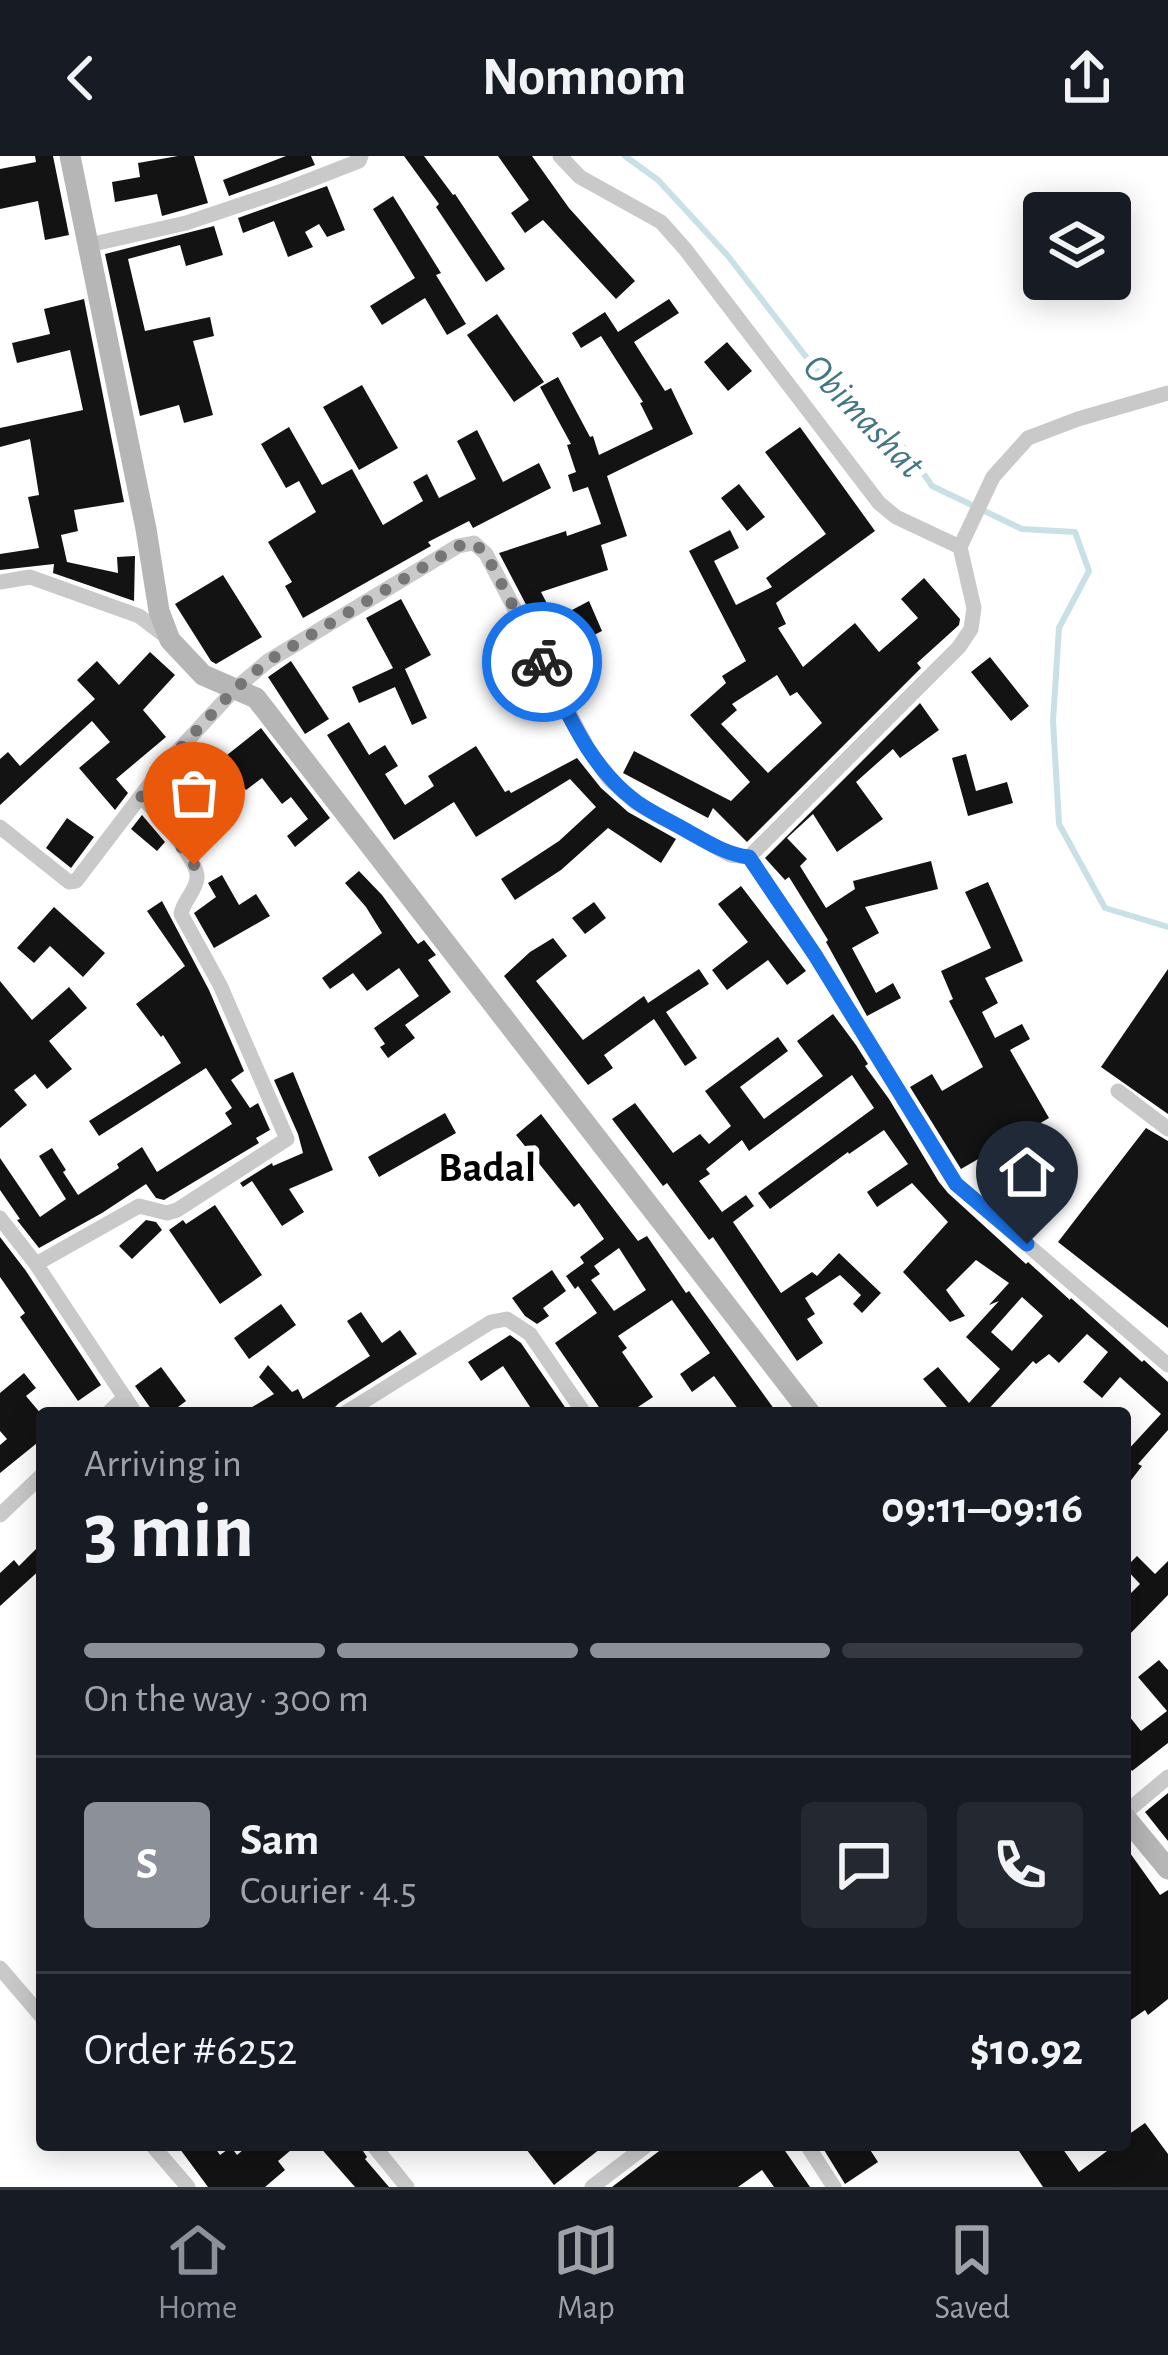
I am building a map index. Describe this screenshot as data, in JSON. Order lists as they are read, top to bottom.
{
  "districts": ["Badal"],
  "water": ["Obimashat"],
  "page": {
    "header": "Nomnom",
    "heading": ["3 min", "Arriving in", "09:11–09:16"],
    "panel": [
      "Sam",
      "Courier · 4.5",
      "Order #6252",
      "$10.92"
    ],
    "bar": "On the way · 300 m",
    "round": "S",
    "tabs": ["Home", "Map", "Saved"]
  }
}
